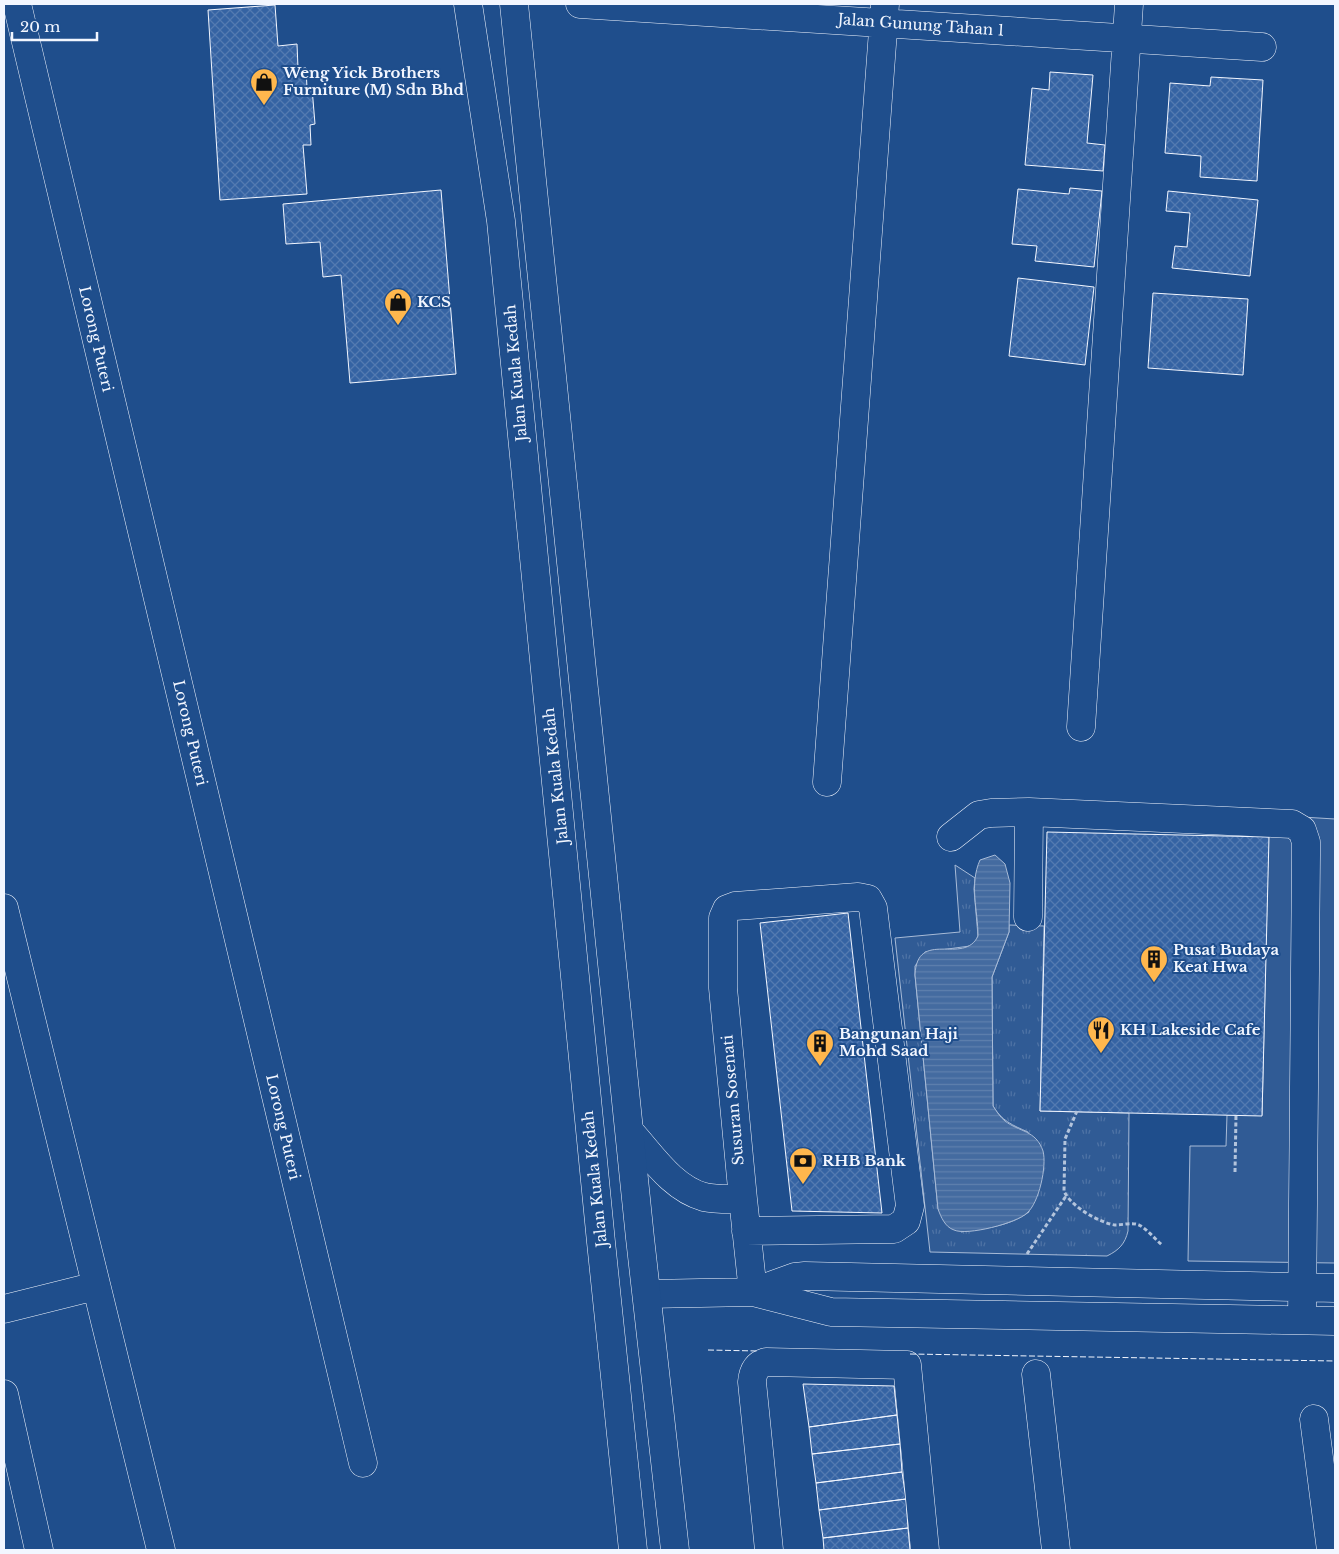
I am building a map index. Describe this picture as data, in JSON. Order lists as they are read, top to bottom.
{
  "streets": {
    "street": [
      "Jalan Gunung Tahan 1",
      "Lorong Puteri",
      "Jalan Kuala Kedah",
      "Susuran Sosenati"
    ]
  },
  "places": {
    "shop": ["Weng Yick Brothers Furniture (M) Sdn Bhd", "KCS"],
    "building": ["Pusat Budaya Keat Hwa", "Bangunan Haji Mohd Saad"],
    "restaurant": ["KH Lakeside Cafe"],
    "bank": ["RHB Bank"]
  },
  "scale_bar": "20 m"
}
